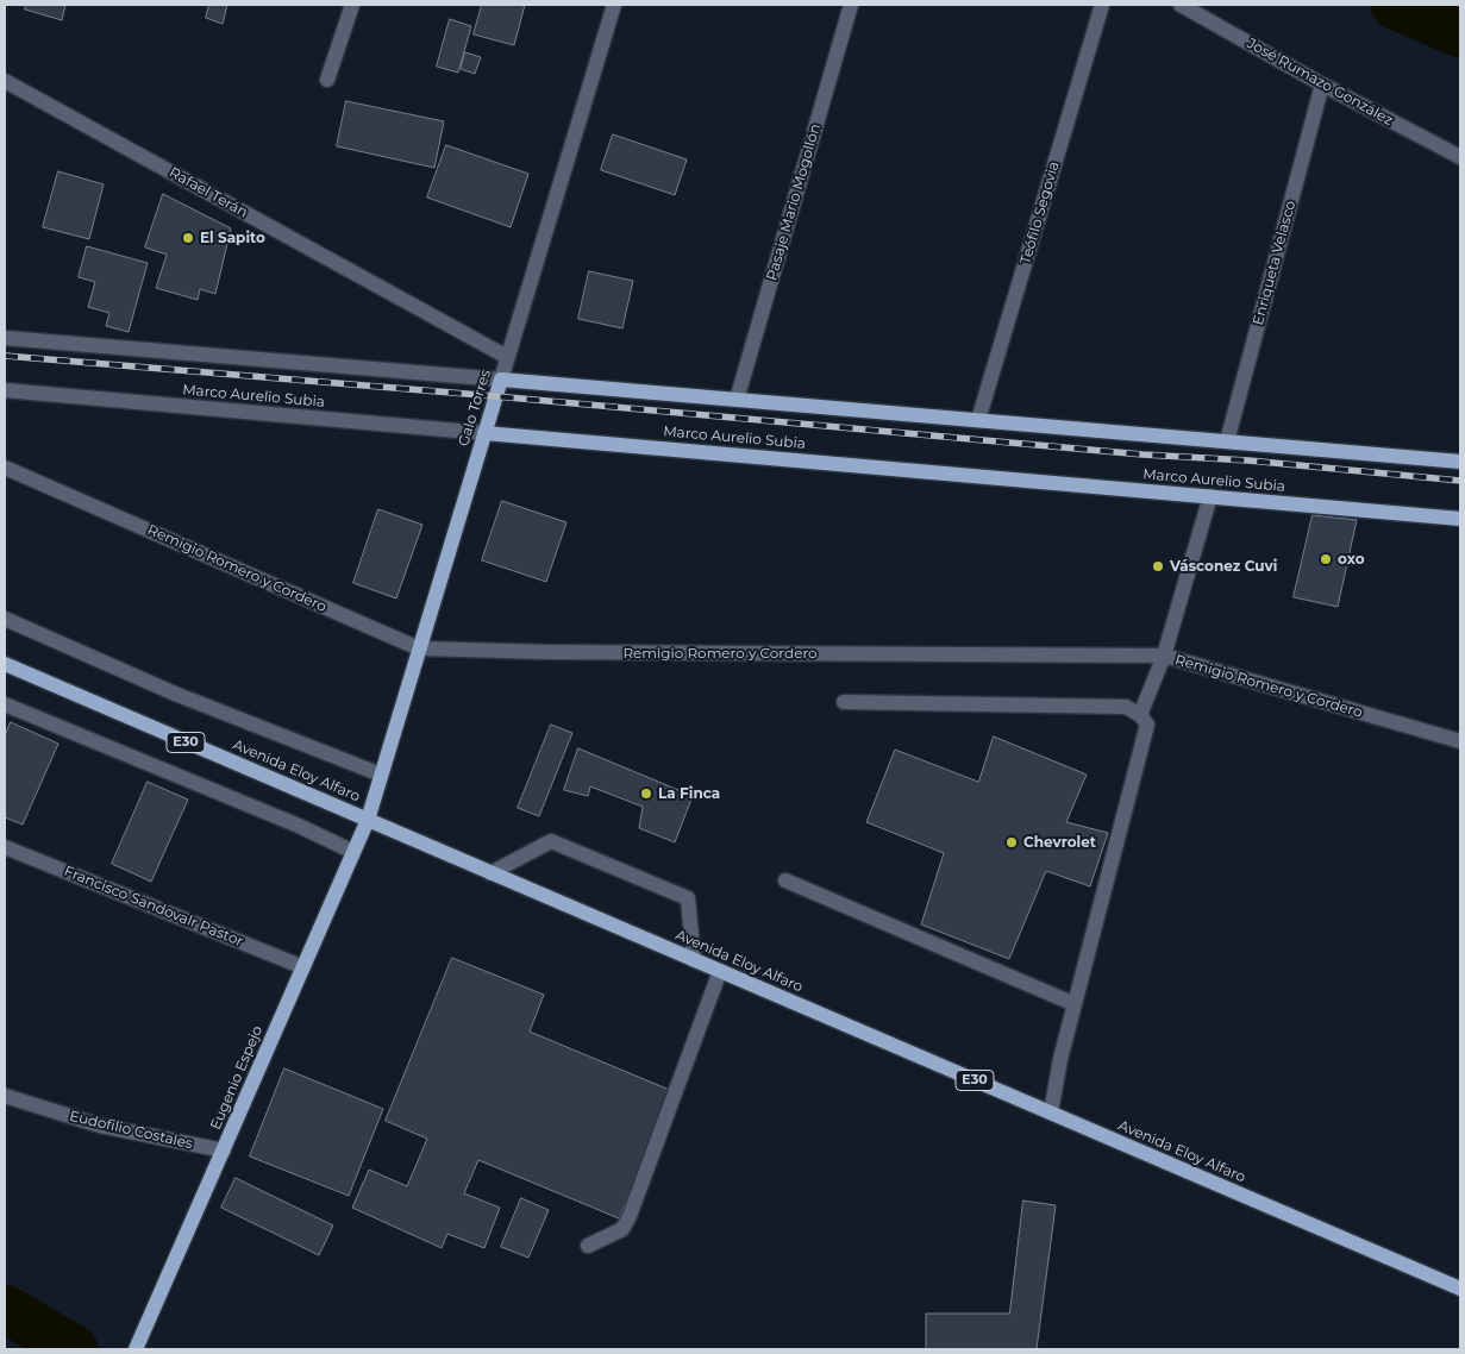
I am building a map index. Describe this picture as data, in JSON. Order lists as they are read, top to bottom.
{
  "streets": {
    "main road": [
      "Marco Aurelio Subia",
      "Galo Torres",
      "E30",
      "Avenida Eloy Alfaro",
      "Eugenio Espejo"
    ],
    "street": [
      "José Rumazo González",
      "Rafael Terán",
      "Pasaje Mario Mogollón",
      "Teófilo Segovia",
      "Enriqueta Velasco",
      "Remigio Romero y Cordero",
      "Francisco Sandovalr Pastor",
      "Eudofilio Costales"
    ]
  },
  "crossings": [
    ["José Rumazo González", "Enriqueta Velasco"],
    ["Rafael Terán", "Galo Torres"],
    ["Marco Aurelio Subia", "Galo Torres"],
    ["Galo Torres", "Remigio Romero y Cordero"],
    ["Galo Torres", "Avenida Eloy Alfaro"],
    ["Galo Torres", "Eugenio Espejo"],
    ["Avenida Eloy Alfaro", "Eugenio Espejo"],
    ["Francisco Sandovalr Pastor", "Eugenio Espejo"],
    ["Eugenio Espejo", "Eudofilio Costales"]
  ],
  "places": [
    "El Sapito",
    "oxo",
    "Vásconez Cuvi",
    "La Finca",
    "Chevrolet"
  ]
}
